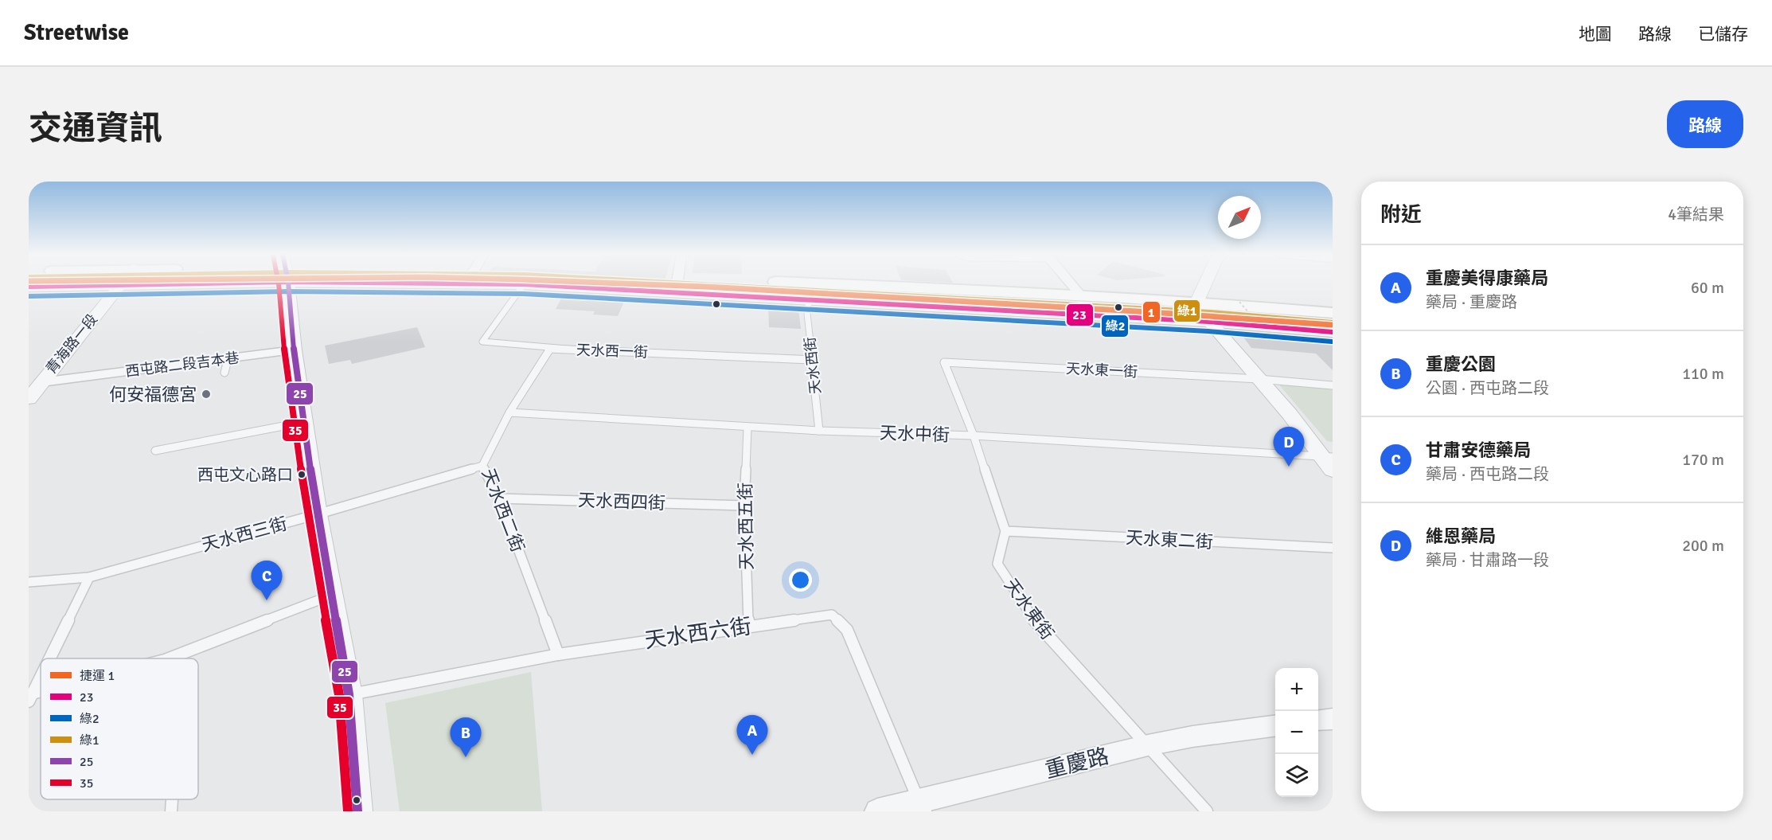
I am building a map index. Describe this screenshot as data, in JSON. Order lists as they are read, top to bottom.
{
  "streets": {
    "street": ["青海路一段", "西屯路二段吉本巷", "重慶路"],
    "lane": [
      "天水西一街",
      "天水西街",
      "天水東一街",
      "天水中街",
      "天水西四街",
      "天水西二街",
      "天水西五街",
      "天水西三街",
      "天水東二街",
      "天水東街",
      "天水西六街"
    ]
  },
  "crossings": [
    ["青海路一段", "西屯路二段吉本巷"],
    ["天水西一街", "天水西街"],
    ["天水西一街", "天水西二街"],
    ["天水西街", "天水中街"],
    ["天水東一街", "天水中街"],
    ["天水中街", "天水西二街"],
    ["天水中街", "天水西五街"],
    ["天水西四街", "天水西二街"],
    ["天水西四街", "天水西五街"],
    ["天水西二街", "天水西三街"],
    ["天水西二街", "天水西六街"],
    ["天水西五街", "天水西六街"],
    ["天水東二街", "天水東街"],
    ["天水東街", "重慶路"],
    ["天水西六街", "重慶路"]
  ],
  "places": ["何安福德宮", "西屯文心路口"],
  "lines": [
    "metro line 1",
    "transit line 23",
    "transit line 綠1",
    "transit line 25",
    "transit line 35",
    "transit line 綠2"
  ],
  "legend": [
    "捷運 1",
    "23",
    "綠2",
    "綠1",
    "25",
    "35"
  ],
  "north": "top right",
  "page": {
    "header": "Streetwise",
    "nav": ["地圖", "路線", "已儲存"],
    "title": "交通資訊",
    "buttons": "路線",
    "heading": ["附近", "4筆結果"],
    "list": [
      {
        "mark": "A",
        "name": "重慶美得康藥局",
        "note": "藥局 · 重慶路",
        "value": "60 m"
      },
      {
        "mark": "B",
        "name": "重慶公園",
        "note": "公園 · 西屯路二段",
        "value": "110 m"
      },
      {
        "mark": "C",
        "name": "甘肅安德藥局",
        "note": "藥局 · 西屯路二段",
        "value": "170 m"
      },
      {
        "mark": "D",
        "name": "維恩藥局",
        "note": "藥局 · 甘肅路一段",
        "value": "200 m"
      }
    ],
    "pins": [
      "D",
      "C",
      "A",
      "B"
    ],
    "map_buttons": ["+", "−"]
  }
}
